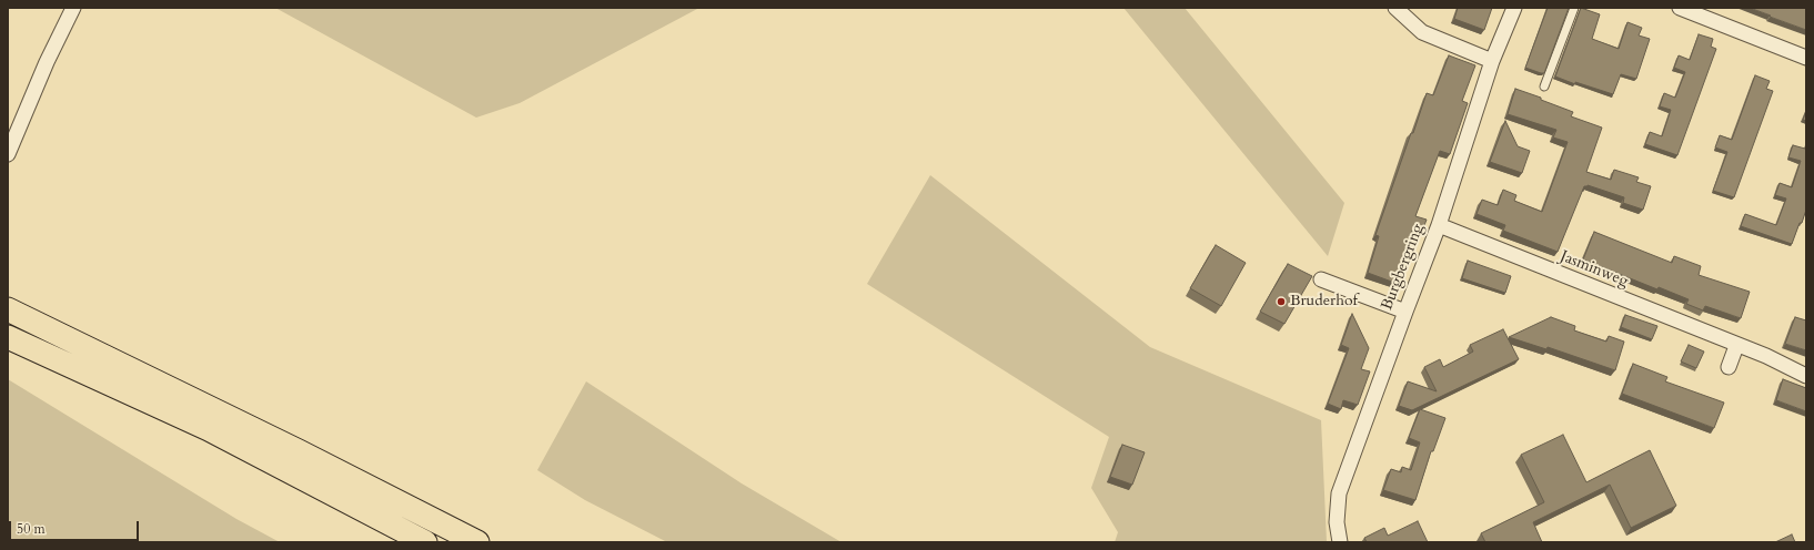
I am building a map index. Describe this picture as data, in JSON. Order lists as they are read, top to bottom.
{
  "streets": {
    "street": ["Burgbergring", "Jasminweg"]
  },
  "crossings": [
    ["Burgbergring", "Jasminweg"]
  ],
  "places": ["Bruderhof"],
  "scale_bar": "50 m"
}
